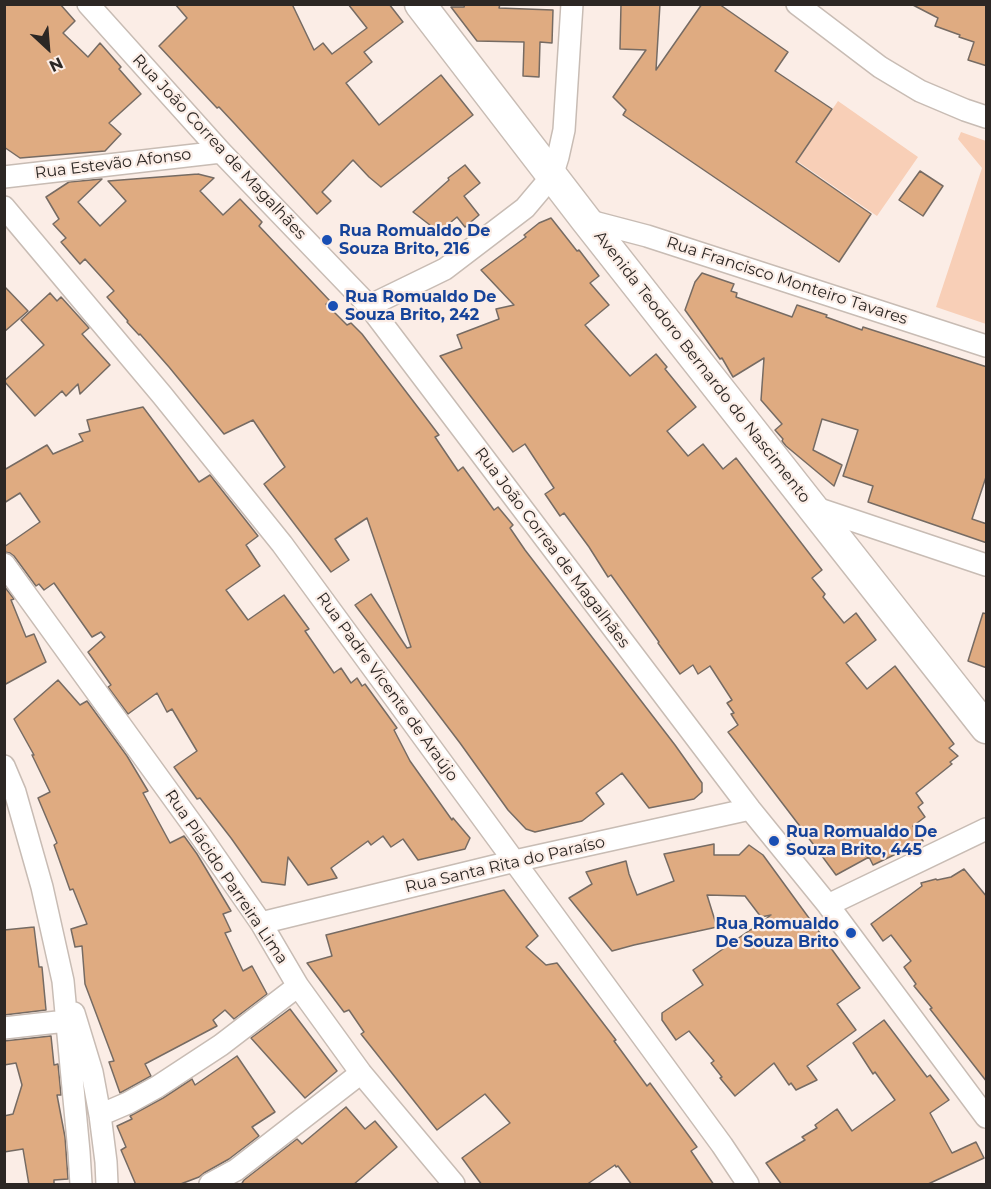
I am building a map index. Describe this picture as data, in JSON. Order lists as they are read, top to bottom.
{
  "streets": {
    "street": [
      "Rua João Correa de Magalhães",
      "Rua Estevão Afonso",
      "Rua Francisco Monteiro Tavares",
      "Avenida Teodoro Bernardo do Nascimento",
      "Rua Padre Vicente de Araújo",
      "Rua Santa Rita do Paraíso",
      "Rua Plácido Parreira Lima"
    ]
  },
  "crossings": [
    ["Rua João Correa de Magalhães", "Rua Estevão Afonso"],
    ["Rua João Correa de Magalhães", "Rua Santa Rita do Paraíso"],
    ["Rua Francisco Monteiro Tavares", "Avenida Teodoro Bernardo do Nascimento"],
    ["Rua Padre Vicente de Araújo", "Rua Santa Rita do Paraíso"],
    ["Rua Santa Rita do Paraíso", "Rua Plácido Parreira Lima"]
  ],
  "places": [
    "Rua Romualdo De Souza Brito, 216",
    "Rua Romualdo De Souza Brito, 242",
    "Rua Romualdo De Souza Brito, 445",
    "Rua Romualdo De Souza Brito"
  ],
  "north": "bottom right"
}
